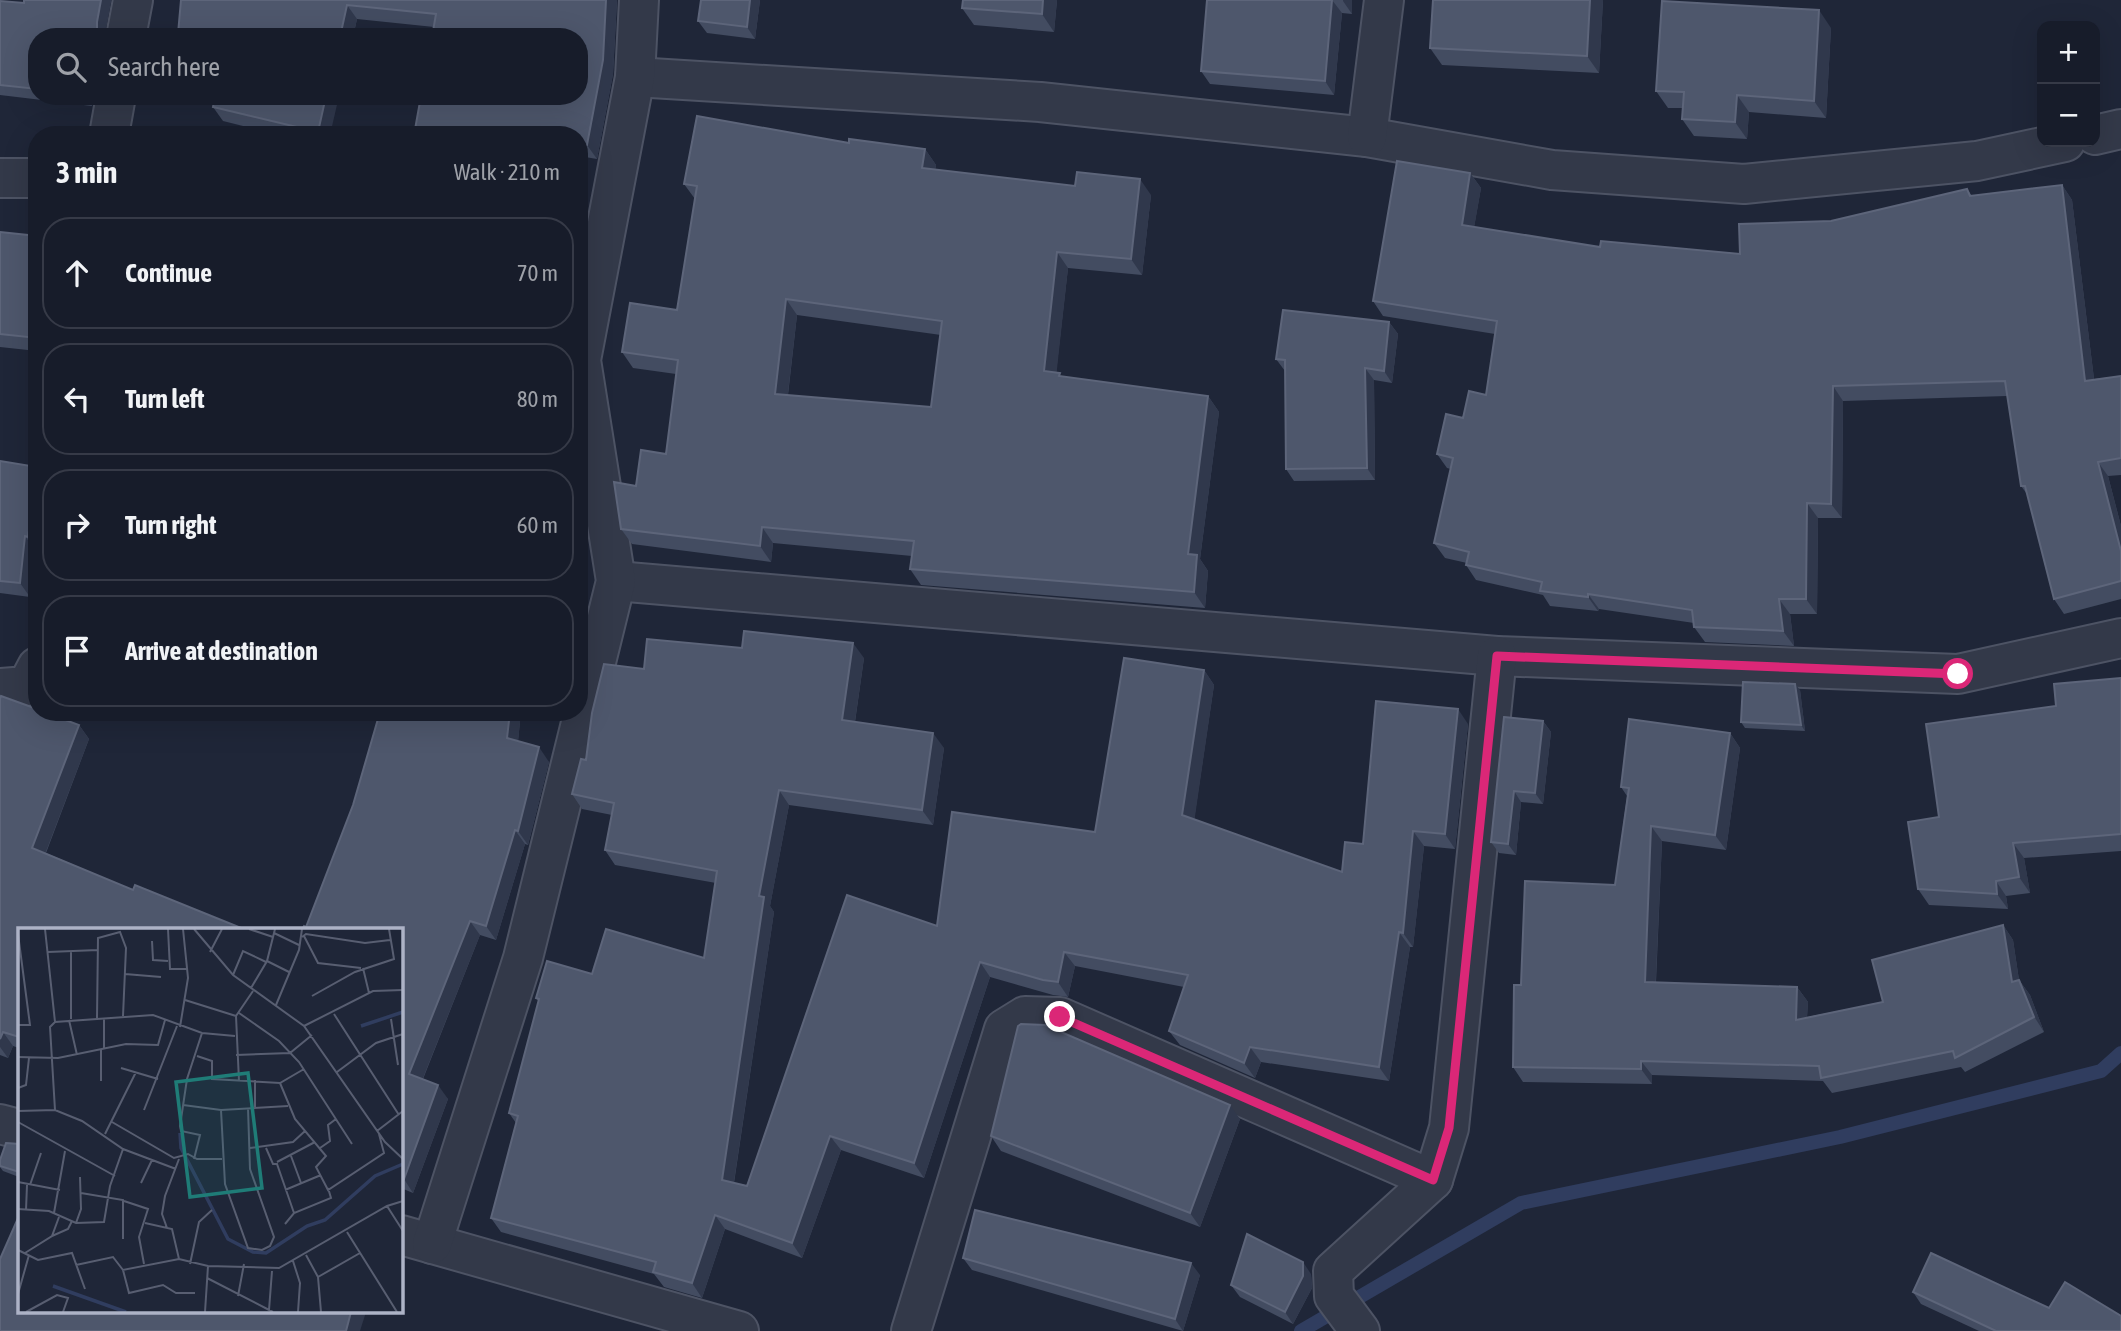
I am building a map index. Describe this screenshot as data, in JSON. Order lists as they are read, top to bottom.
{
  "page": {
    "map_buttons": ["+", "−"],
    "search": "Search here",
    "heading": ["3 min", "Walk · 210 m"],
    "list": [
      ["Continue", "70 m"],
      ["Turn left", "80 m"],
      ["Turn right", "60 m"],
      "Arrive at destination"
    ]
  }
}
